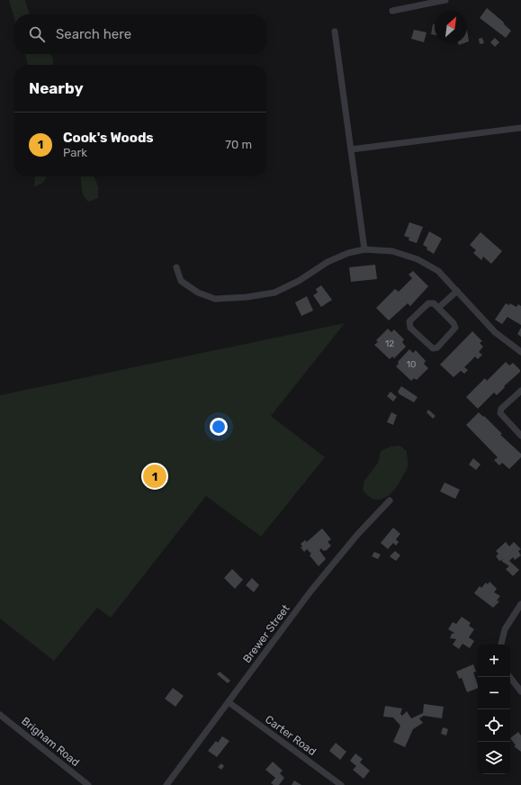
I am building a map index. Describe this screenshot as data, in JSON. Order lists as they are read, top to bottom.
{
  "streets": {
    "street": ["Brewer Street", "Carter Road", "Brigham Road"]
  },
  "crossings": [
    ["Brewer Street", "Carter Road"]
  ],
  "house_numbers": ["12", "10"],
  "north": "top right",
  "page": {
    "search": "Search here",
    "heading": "Nearby",
    "list": [
      {
        "mark": "1",
        "name": "Cook's Woods",
        "note": "Park",
        "value": "70 m"
      }
    ],
    "pins": "1",
    "map_buttons": ["+", "−"]
  }
}
